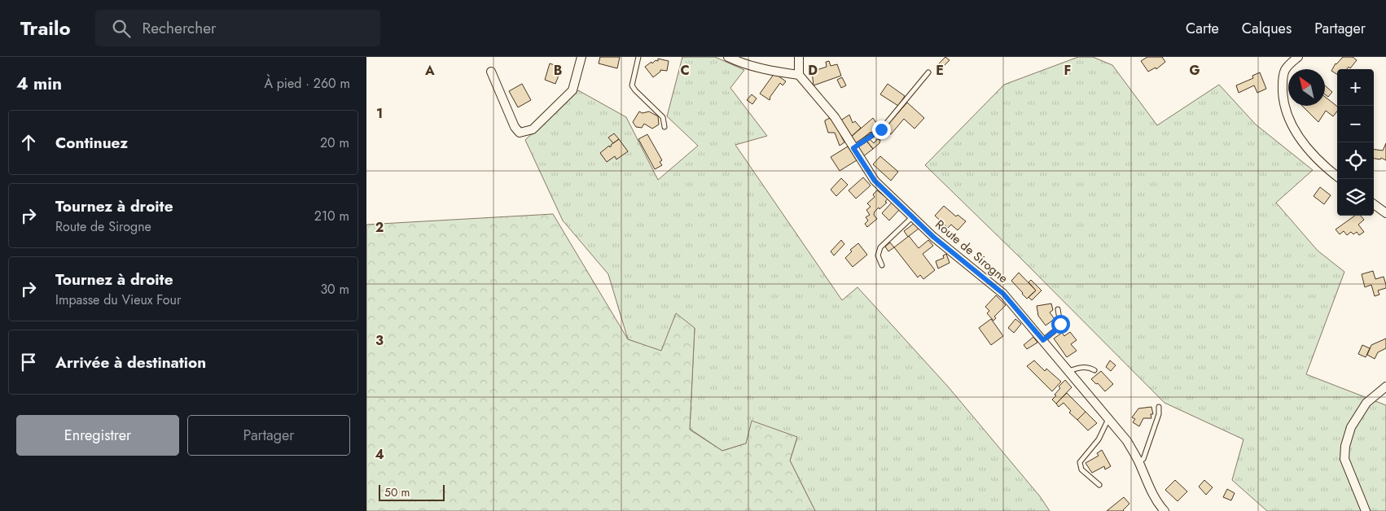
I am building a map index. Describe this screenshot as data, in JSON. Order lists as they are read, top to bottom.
{
  "streets": {
    "street": ["Route de Sirogne"]
  },
  "scale_bar": "50 m",
  "north": "top left",
  "page": {
    "header": "Trailo",
    "search": "Rechercher",
    "nav": ["Carte", "Calques", "Partager"],
    "heading": ["4 min", "À pied · 260 m"],
    "map_buttons": ["+", "−"],
    "list": [
      ["Continuez", "20 m"],
      ["Tournez à droite", "Route de Sirogne", "210 m"],
      ["Tournez à droite", "Impasse du Vieux Four", "30 m"],
      "Arrivée à destination"
    ],
    "buttons": ["Enregistrer", "Partager"],
    "scale": "50 m"
  },
  "grid": {
    "columns": [
      "A",
      "B",
      "C",
      "D",
      "E",
      "F",
      "G"
    ],
    "rows": [
      "1",
      "2",
      "3",
      "4"
    ]
  }
}
